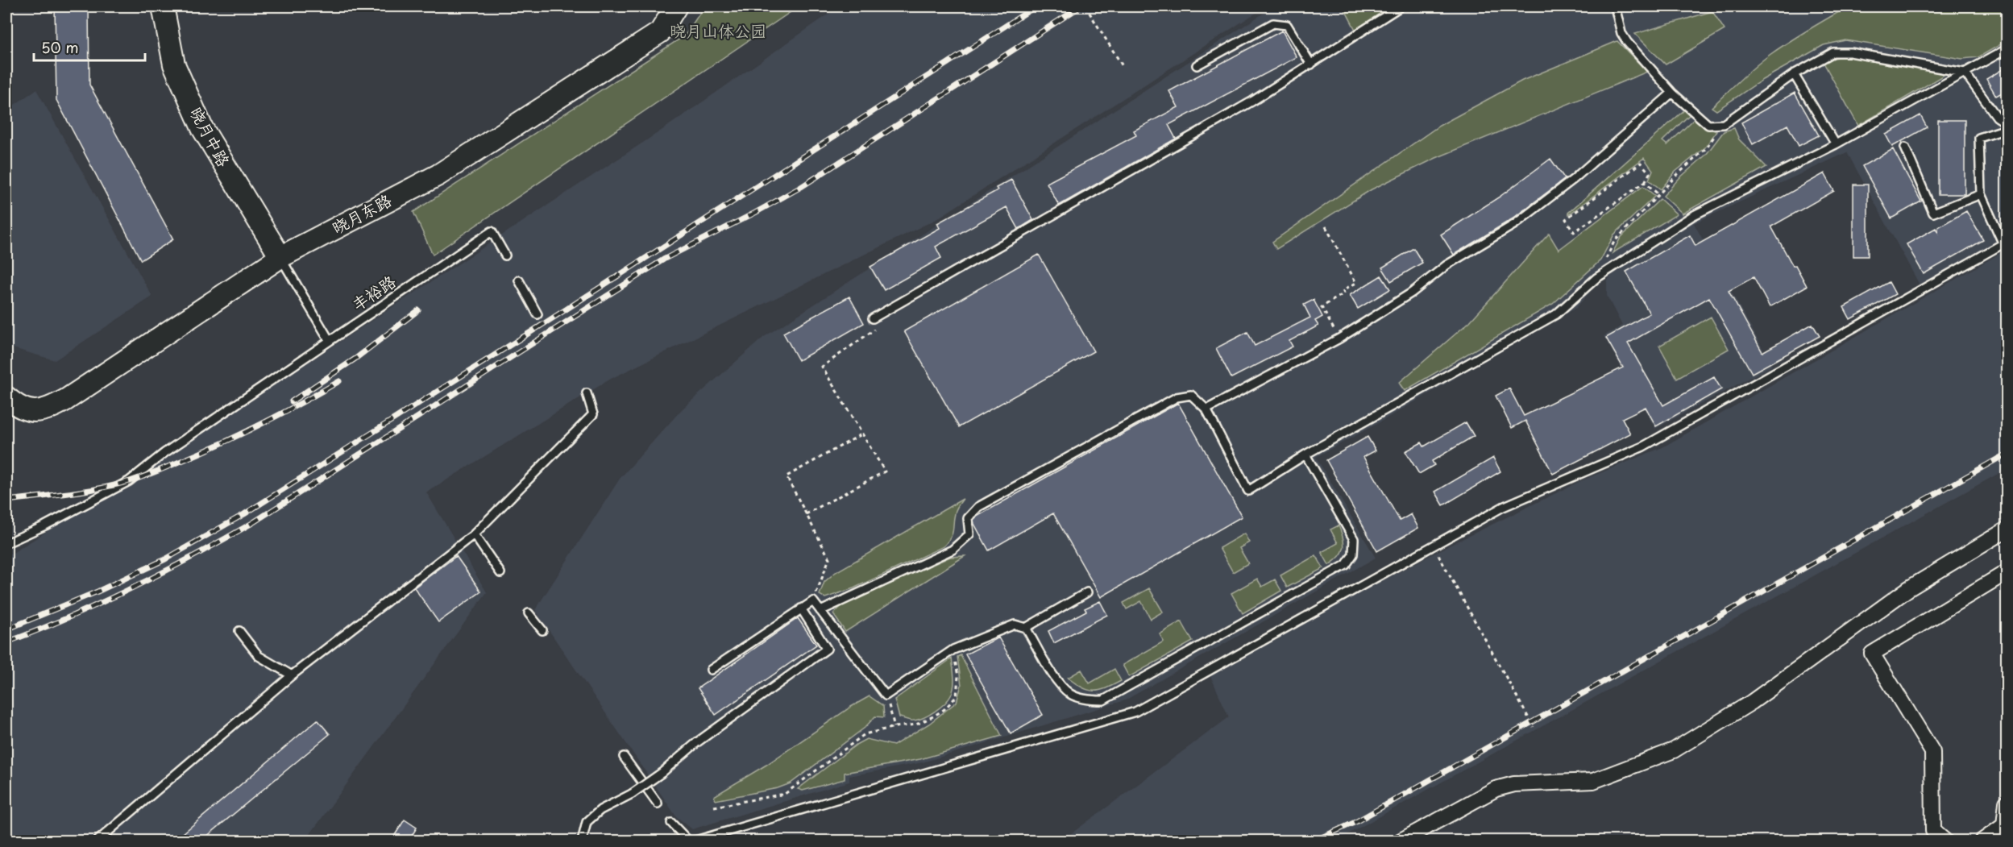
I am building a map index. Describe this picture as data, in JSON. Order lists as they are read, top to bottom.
{
  "streets": {
    "street": ["晓月中路", "晓月东路"],
    "lane": ["丰裕路"]
  },
  "crossings": [
    ["晓月中路", "晓月东路"]
  ],
  "parks": ["晓月山体公园"],
  "scale_bar": "50 m"
}
